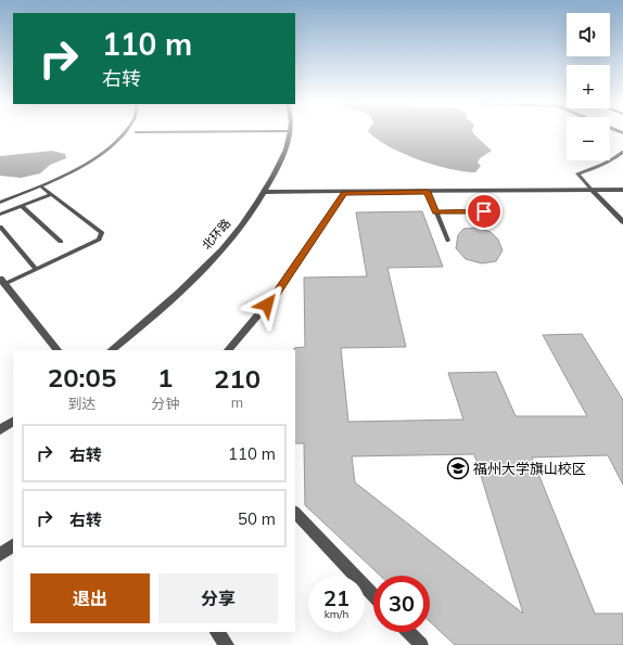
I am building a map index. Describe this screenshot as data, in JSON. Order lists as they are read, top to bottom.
{
  "streets": {
    "street": ["北环路"]
  },
  "places": {
    "school or university": ["福州大学旗山校区"]
  },
  "page": {
    "map_buttons": ["+", "−"],
    "turn": ["110 m", "右转"],
    "eta": [
      "20:05",
      "到达",
      "1",
      "分钟",
      "210",
      "m"
    ],
    "list": [
      {
        "name": "右转",
        "value": "110 m"
      },
      {
        "name": "右转",
        "value": "50 m"
      }
    ],
    "buttons": ["退出", "分享"],
    "speed": "21 km/h",
    "limit": "30"
  }
}
